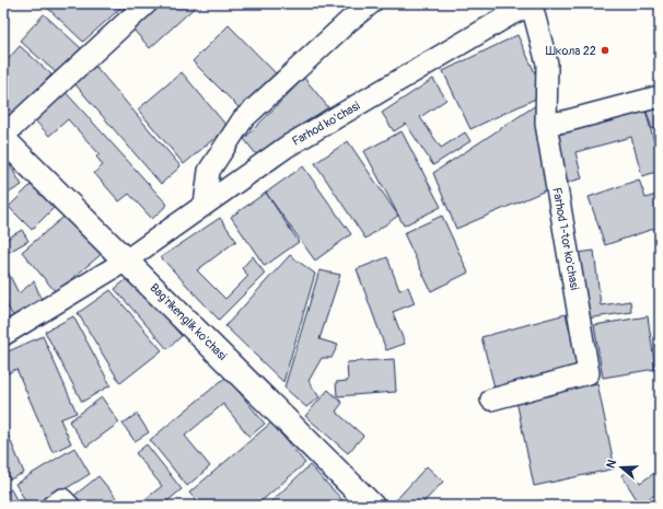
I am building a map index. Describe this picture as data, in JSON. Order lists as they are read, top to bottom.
{
  "streets": {
    "main road": ["Bag'rikenglik ko'chasi"],
    "street": ["Farhod ko'chasi", "Farhod 1-tor ko'chasi"]
  },
  "crossings": [
    ["Farhod ko'chasi", "Farhod 1-tor ko'chasi"],
    ["Farhod ko'chasi", "Bag'rikenglik ko'chasi"]
  ],
  "places": ["Школа 22"],
  "north": "left"
}
